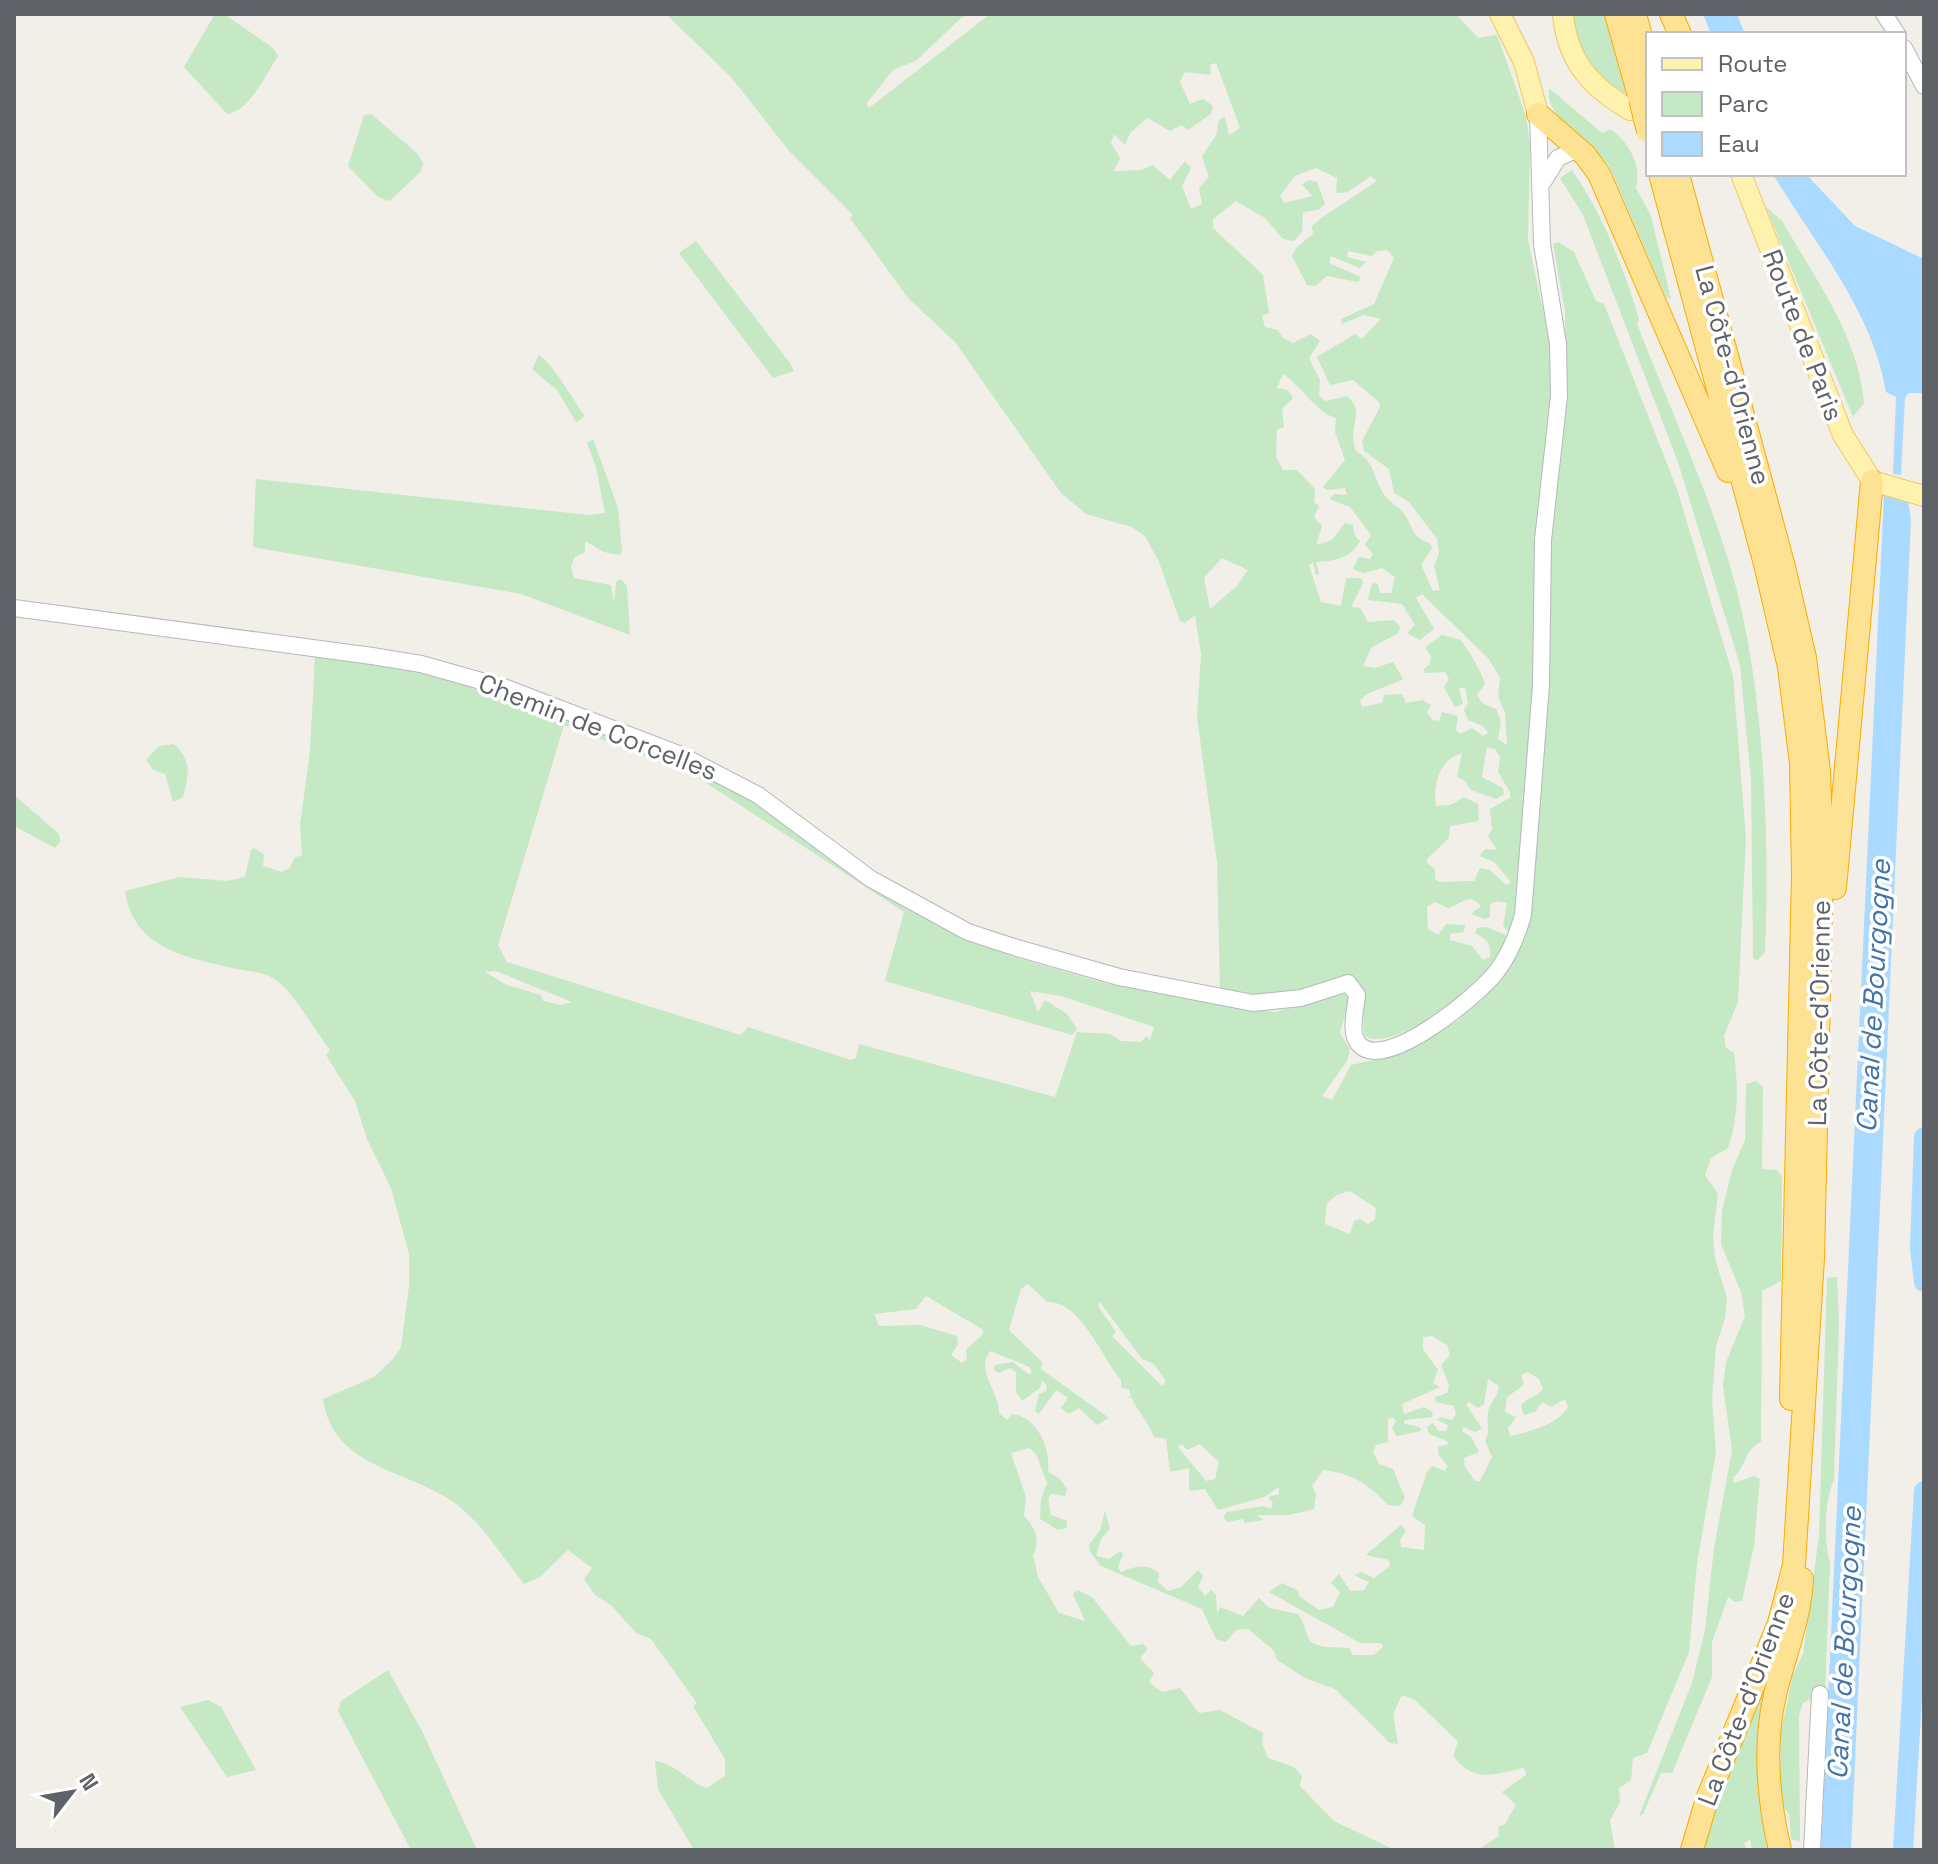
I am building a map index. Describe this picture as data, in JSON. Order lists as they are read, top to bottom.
{
  "streets": {
    "highway": ["La Côte-d'Orienne"],
    "main road": ["Route de Paris"],
    "street": ["Chemin de Corcelles"]
  },
  "water": ["Canal de Bourgogne"],
  "legend": ["Route", "Parc", "Eau"],
  "north": "top right"
}
